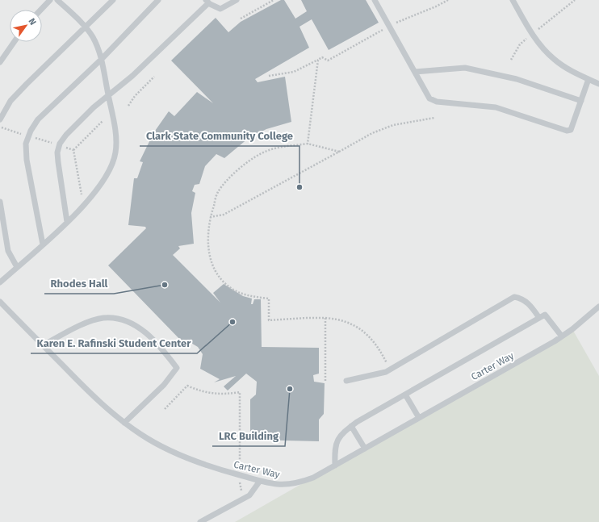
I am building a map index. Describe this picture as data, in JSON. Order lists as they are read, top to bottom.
{
  "streets": {
    "lane": ["Carter Way"]
  },
  "places": [
    "Clark State Community College",
    "Rhodes Hall",
    "Karen E. Rafinski Student Center",
    "LRC Building"
  ],
  "north": "top right"
}
